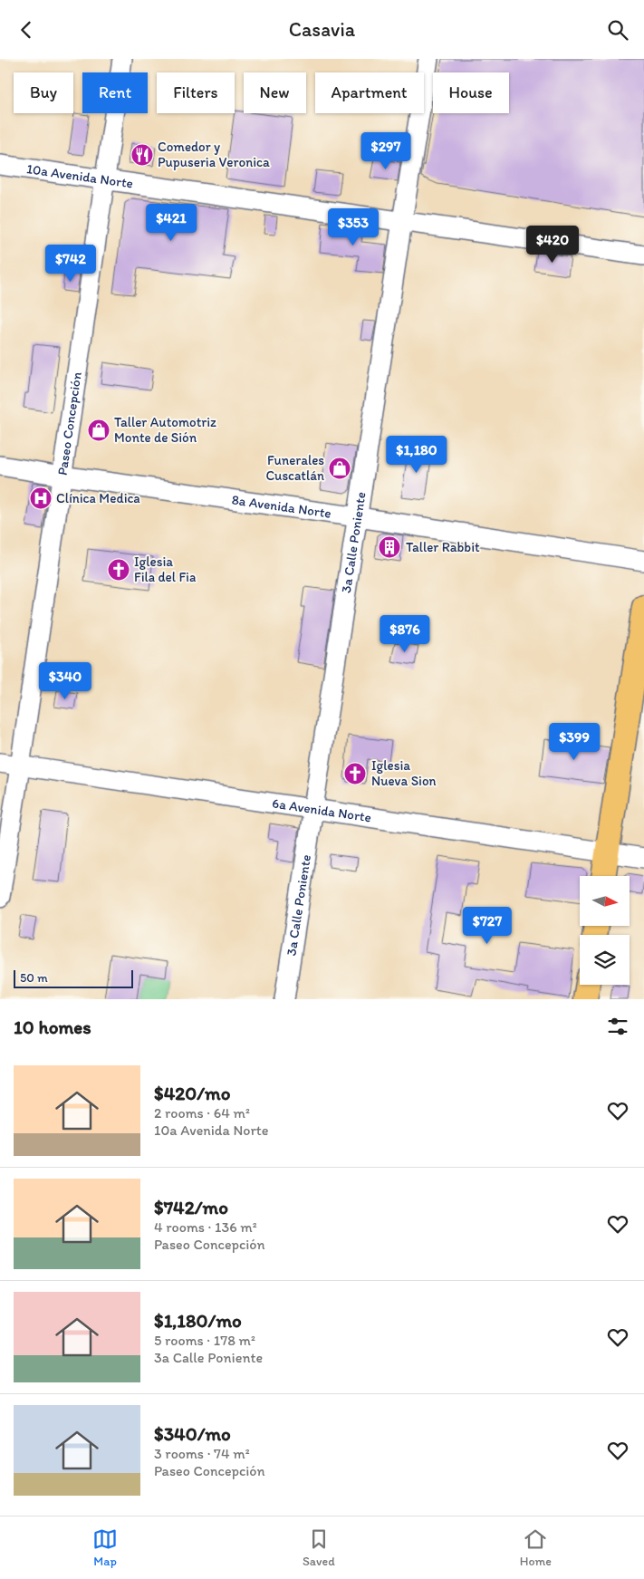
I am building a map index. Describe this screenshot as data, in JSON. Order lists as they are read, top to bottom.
{
  "streets": {
    "street": [
      "10a Avenida Norte",
      "Paseo Concepción",
      "8a Avenida Norte",
      "3a Calle Poniente",
      "6a Avenida Norte"
    ]
  },
  "crossings": [
    ["10a Avenida Norte", "Paseo Concepción"],
    ["10a Avenida Norte", "3a Calle Poniente"],
    ["Paseo Concepción", "8a Avenida Norte"],
    ["Paseo Concepción", "6a Avenida Norte"],
    ["8a Avenida Norte", "3a Calle Poniente"],
    ["3a Calle Poniente", "6a Avenida Norte"]
  ],
  "places": {
    "restaurant": ["Comedor y Pupuseria Veronica"],
    "shop": ["Taller Automotriz Monte de Sión", "Funerales Cuscatlán"],
    "hospital": ["Clínica Medica"],
    "building": ["Taller Rabbit"],
    "church": ["Iglesia Fila del Fia", "Iglesia Nueva Sion"]
  },
  "scale_bar": "50 m",
  "north": "right",
  "page": {
    "header": "Casavia",
    "chip": [
      "Buy",
      "Rent",
      "Filters",
      "New",
      "Apartment",
      "House"
    ],
    "price": [
      "$297",
      "$421",
      "$353",
      "$420",
      "$742",
      "$1,180",
      "$876",
      "$340",
      "$399",
      "$727"
    ],
    "scale": "50 m",
    "heading": "10 homes",
    "list": [
      {
        "name": "$420/mo",
        "note": "2 rooms · 64 m² · 10a Avenida Norte"
      },
      {
        "name": "$742/mo",
        "note": "4 rooms · 136 m² · Paseo Concepción"
      },
      {
        "name": "$1,180/mo",
        "note": "5 rooms · 178 m² · 3a Calle Poniente"
      },
      {
        "name": "$340/mo",
        "note": "3 rooms · 74 m² · Paseo Concepción"
      }
    ],
    "tabs": ["Map", "Saved", "Home"]
  }
}
